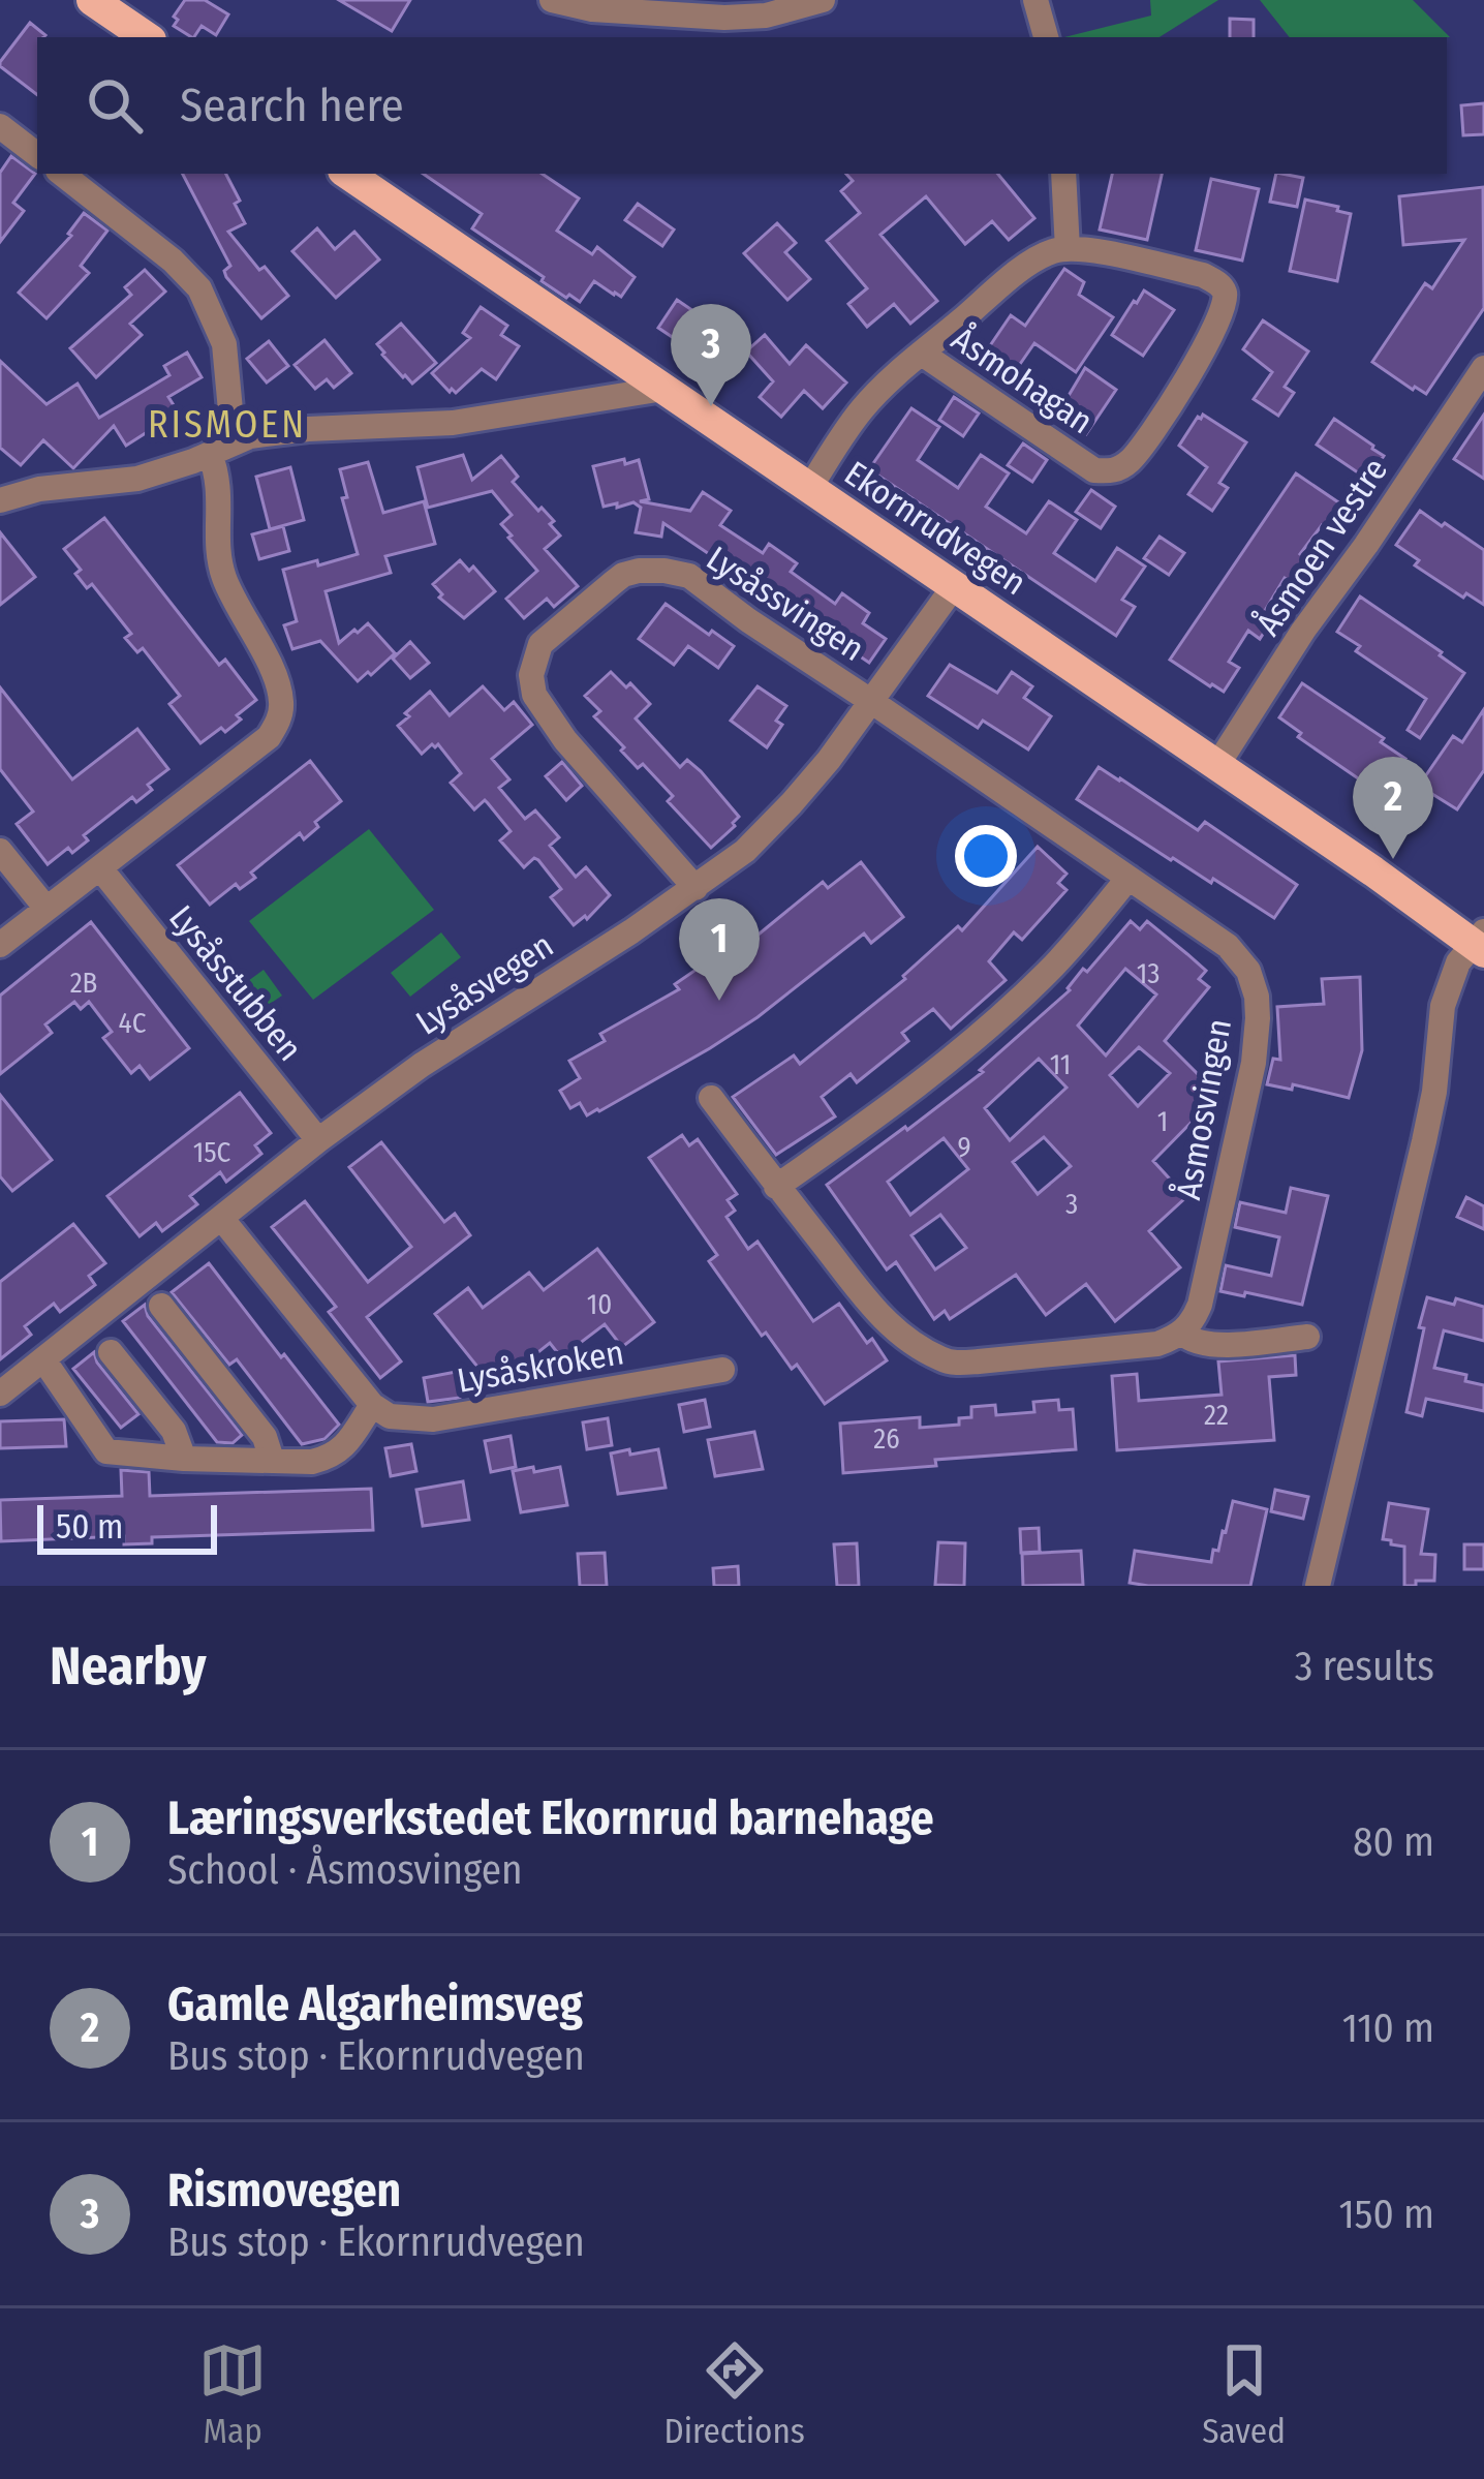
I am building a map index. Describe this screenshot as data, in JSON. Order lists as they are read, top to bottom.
{
  "streets": {
    "main road": ["Ekornrudvegen"],
    "street": [
      "Åsmohagan",
      "Åsmoen vestre",
      "Lysåssvingen",
      "Lysåsstubben",
      "Lysåsvegen",
      "Åsmosvingen",
      "Lysåskroken"
    ]
  },
  "crossings": [
    ["Åsmohagan", "Ekornrudvegen"],
    ["Ekornrudvegen", "Åsmoen vestre"],
    ["Ekornrudvegen", "Lysåsvegen"],
    ["Lysåssvingen", "Lysåsvegen"],
    ["Lysåssvingen", "Åsmosvingen"],
    ["Lysåsstubben", "Lysåsvegen"],
    ["Lysåsvegen", "Åsmosvingen"]
  ],
  "districts": ["RISMOEN"],
  "house_numbers": [
    "13",
    "2B",
    "4C",
    "11",
    "1",
    "9",
    "15C",
    "3",
    "10",
    "22",
    "26"
  ],
  "scale_bar": "50 m",
  "page": {
    "search": "Search here",
    "pins": ["3", "2", "1"],
    "scale": "50 m",
    "heading": ["Nearby", "3 results"],
    "list": [
      {
        "mark": "1",
        "name": "Læringsverkstedet Ekornrud barnehage",
        "note": "School · Åsmosvingen",
        "value": "80 m"
      },
      {
        "mark": "2",
        "name": "Gamle Algarheimsveg",
        "note": "Bus stop · Ekornrudvegen",
        "value": "110 m"
      },
      {
        "mark": "3",
        "name": "Rismovegen",
        "note": "Bus stop · Ekornrudvegen",
        "value": "150 m"
      }
    ],
    "nav": ["Map", "Directions", "Saved"]
  }
}
